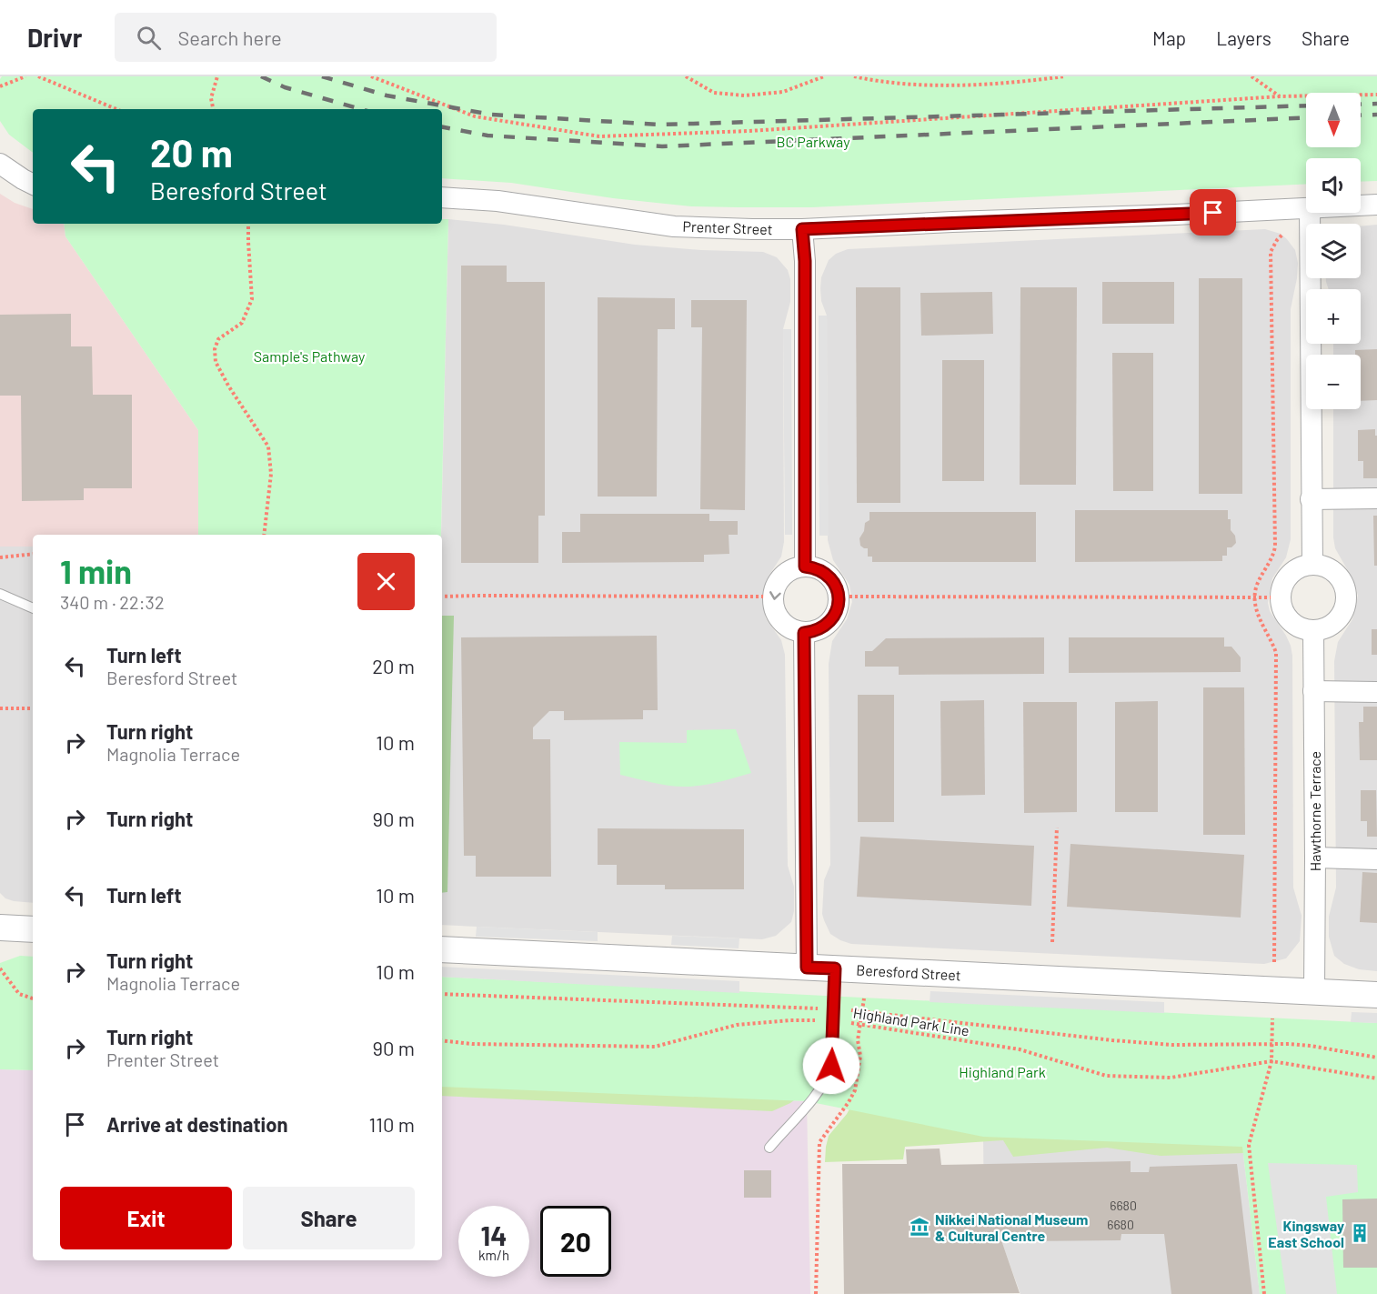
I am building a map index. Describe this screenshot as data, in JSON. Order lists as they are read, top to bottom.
{
  "streets": {
    "street": ["Prenter Street", "Hawthorne Terrace", "Beresford Street"],
    "path": ["Highland Park Line"]
  },
  "crossings": [
    ["Hawthorne Terrace", "Beresford Street"]
  ],
  "parks": ["BC Parkway", "Sample's Pathway", "Highland Park"],
  "places": {
    "museum": ["Nikkei National Museum & Cultural Centre"],
    "building": ["Kingsway East School"]
  },
  "house_numbers": ["6680", "6680"],
  "north": "bottom",
  "page": {
    "header": "Drivr",
    "search": "Search here",
    "nav": ["Map", "Layers", "Share"],
    "map_buttons": ["+", "−"],
    "turn": ["20 m", "Beresford Street"],
    "heading": ["1 min", "340 m · 22:32"],
    "list": [
      {
        "name": "Turn left",
        "note": "Beresford Street",
        "value": "20 m"
      },
      {
        "name": "Turn right",
        "note": "Magnolia Terrace",
        "value": "10 m"
      },
      {
        "name": "Turn right",
        "value": "90 m"
      },
      {
        "name": "Turn left",
        "value": "10 m"
      },
      {
        "name": "Turn right",
        "note": "Magnolia Terrace",
        "value": "10 m"
      },
      {
        "name": "Turn right",
        "note": "Prenter Street",
        "value": "90 m"
      },
      {
        "name": "Arrive at destination",
        "value": "110 m"
      }
    ],
    "buttons": ["Exit", "Share"],
    "speed": "14 km/h",
    "limit": "20"
  }
}
